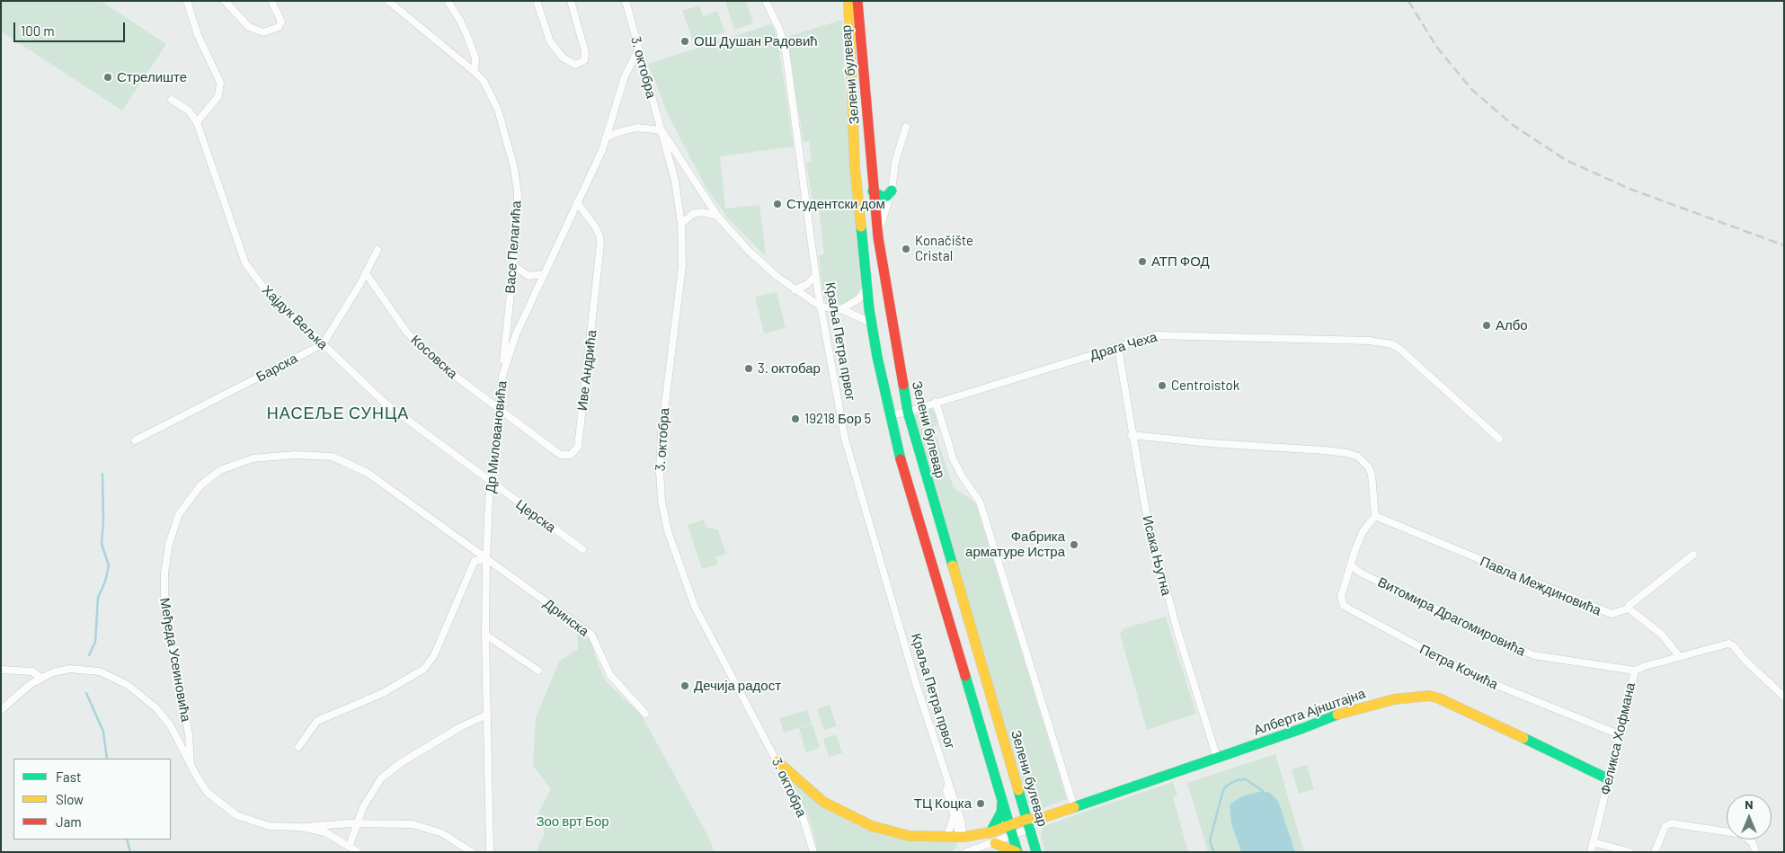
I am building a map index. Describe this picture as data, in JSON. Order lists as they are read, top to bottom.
{
  "streets": {
    "street": [
      "3. октобра",
      "Зелени булевар",
      "Васе Пелагића",
      "Хајдук Вељка",
      "Краља Петра првог",
      "Драга Чеха",
      "Косовска",
      "Барска",
      "Иве Андрића",
      "Др Миловановића",
      "Церска",
      "Исака Њутна",
      "Павла Междиновића",
      "Витомира Драгомировића",
      "Дринска",
      "Међеда Усеиновића",
      "Петра Кочића",
      "Алберта Ајнштајна",
      "Феликса Хофмана"
    ]
  },
  "crossings": [
    ["3. октобра", "Др Миловановића"],
    ["3. октобра", "Алберта Ајнштајна"],
    ["Зелени булевар", "Драга Чеха"],
    ["Зелени булевар", "Алберта Ајнштајна"],
    ["Васе Пелагића", "Др Миловановића"],
    ["Хајдук Вељка", "Барска"],
    ["Хајдук Вељка", "Др Миловановића"],
    ["Хајдук Вељка", "Церска"],
    ["Краља Петра првог", "Алберта Ајнштајна"],
    ["Драга Чеха", "Исака Њутна"],
    ["Косовска", "Иве Андрића"],
    ["Косовска", "Др Миловановића"],
    ["Иве Андрића", "Др Миловановића"],
    ["Др Миловановића", "Церска"],
    ["Др Миловановића", "Дринска"],
    ["Др Миловановића", "Међеда Усеиновића"],
    ["Исака Њутна", "Алберта Ајнштајна"],
    ["Павла Междиновића", "Петра Кочића"],
    ["Витомира Драгомировића", "Петра Кочића"],
    ["Витомира Драгомировића", "Феликса Хофмана"],
    ["Дринска", "Међеда Усеиновића"],
    ["Петра Кочића", "Феликса Хофмана"],
    ["Алберта Ајнштајна", "Феликса Хофмана"]
  ],
  "districts": ["НАСЕЉЕ СУНЦА"],
  "parks": ["Зоо врт Бор"],
  "places": [
    "ОШ Душан Радовић",
    "Стрелиште",
    "Студентски дом",
    "Konačište Cristal",
    "АТП ФОД",
    "Албо",
    "3. октобар",
    "Centroistok",
    "19218 Бор 5",
    "Фабрика арматуре Истра",
    "Дечија радост",
    "ТЦ Коцка"
  ],
  "legend": ["Fast", "Slow", "Jam"],
  "scale_bar": "100 m",
  "north": "top"
}
